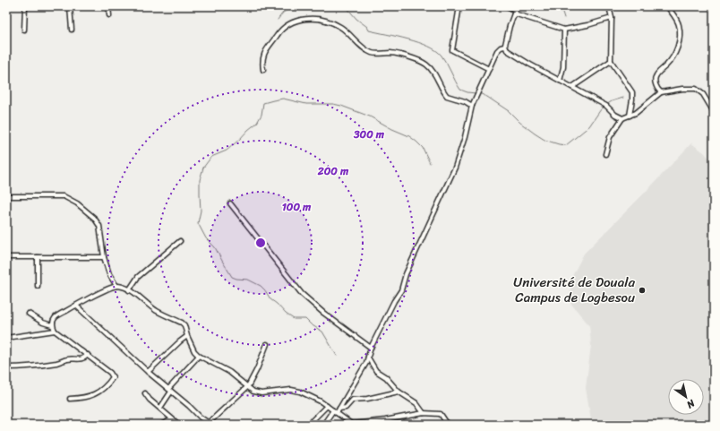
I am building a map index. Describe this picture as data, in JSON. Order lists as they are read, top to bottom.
{
  "places": ["Université de Douala Campus de Logbesou"],
  "north": "bottom right",
  "rings": ["300 m", "200 m", "100 m"]
}
